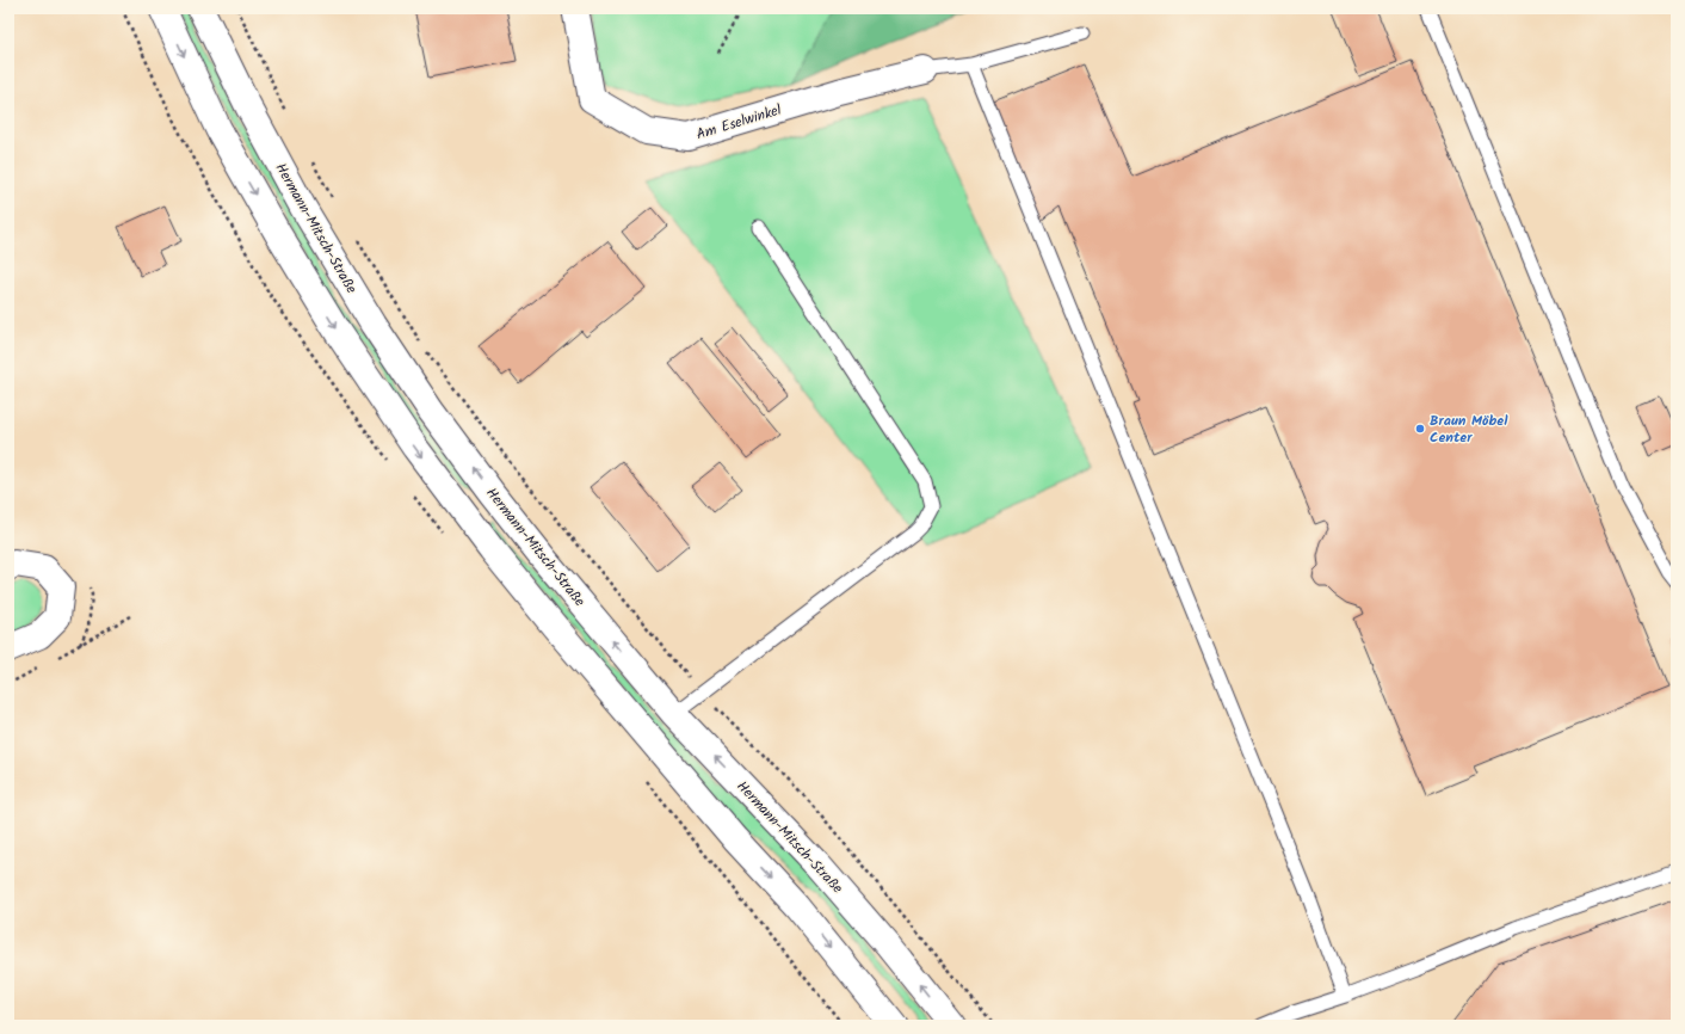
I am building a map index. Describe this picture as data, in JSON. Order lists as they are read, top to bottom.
{
  "streets": {
    "main road": ["Am Eselwinkel", "Hermann-Mitsch-Straße"]
  },
  "places": ["Braun Möbel Center"]
}
